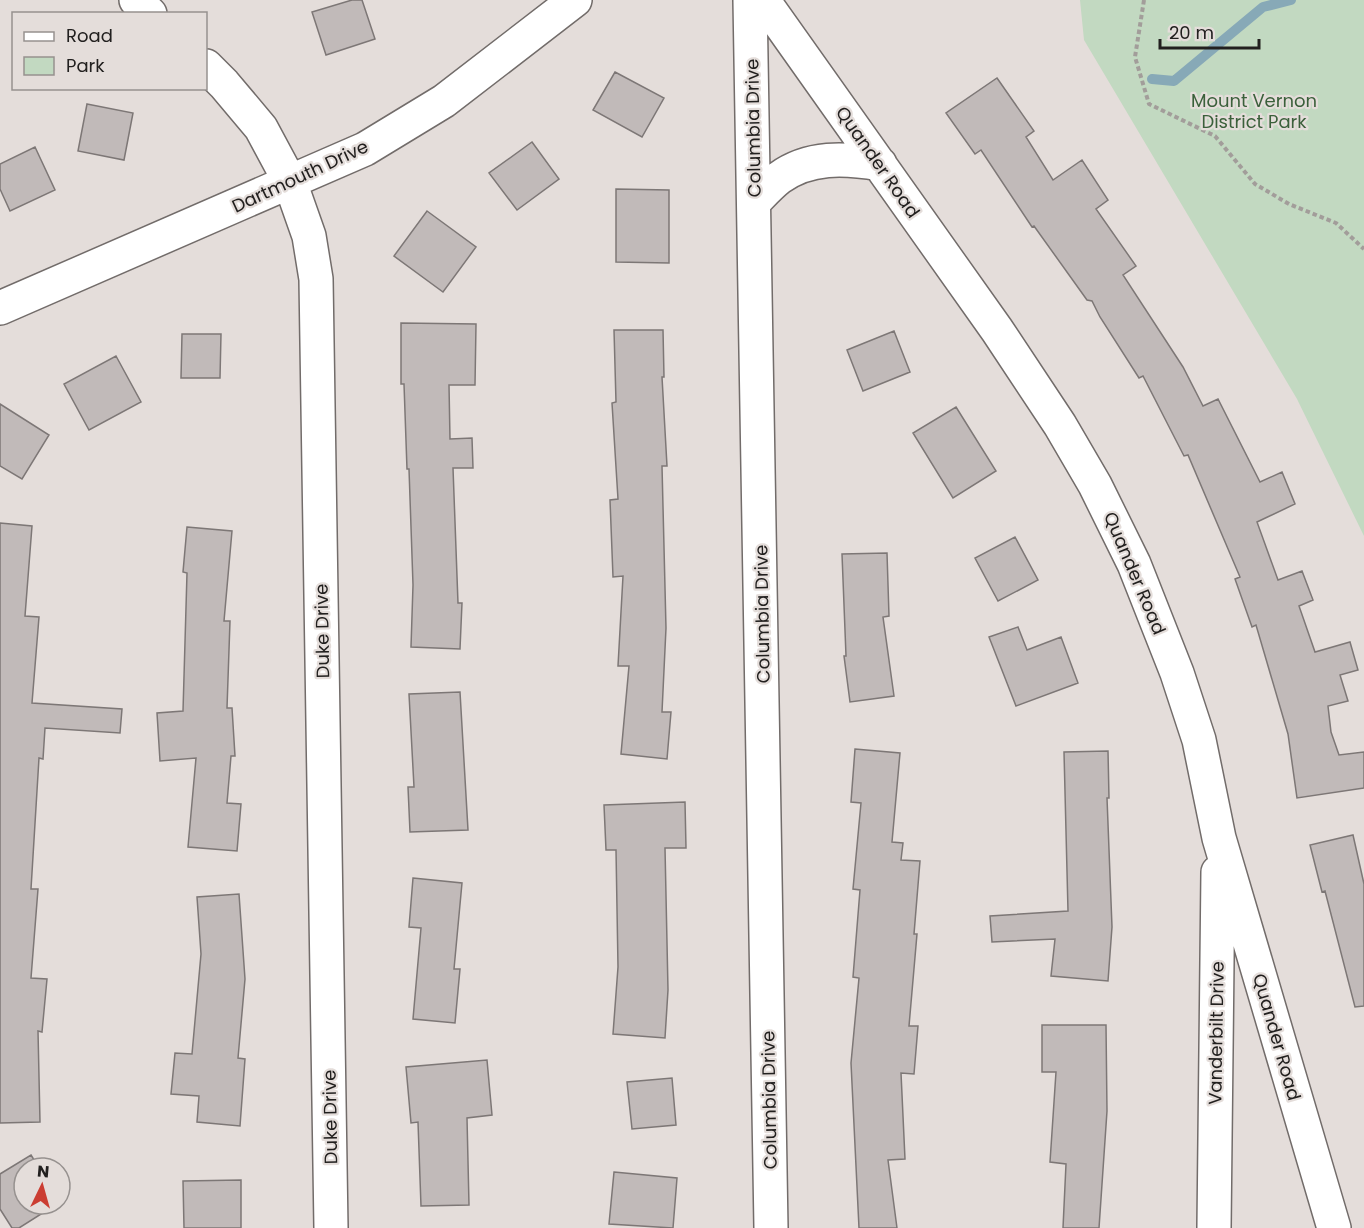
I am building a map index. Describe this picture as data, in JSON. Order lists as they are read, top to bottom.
{
  "streets": {
    "street": [
      "Columbia Drive",
      "Quander Road",
      "Dartmouth Drive",
      "Duke Drive",
      "Vanderbilt Drive"
    ]
  },
  "crossings": [
    ["Quander Road", "Vanderbilt Drive"],
    ["Dartmouth Drive", "Duke Drive"]
  ],
  "parks": ["Mount Vernon District Park"],
  "legend": ["Road", "Park"],
  "scale_bar": "20 m",
  "north": "top"
}
